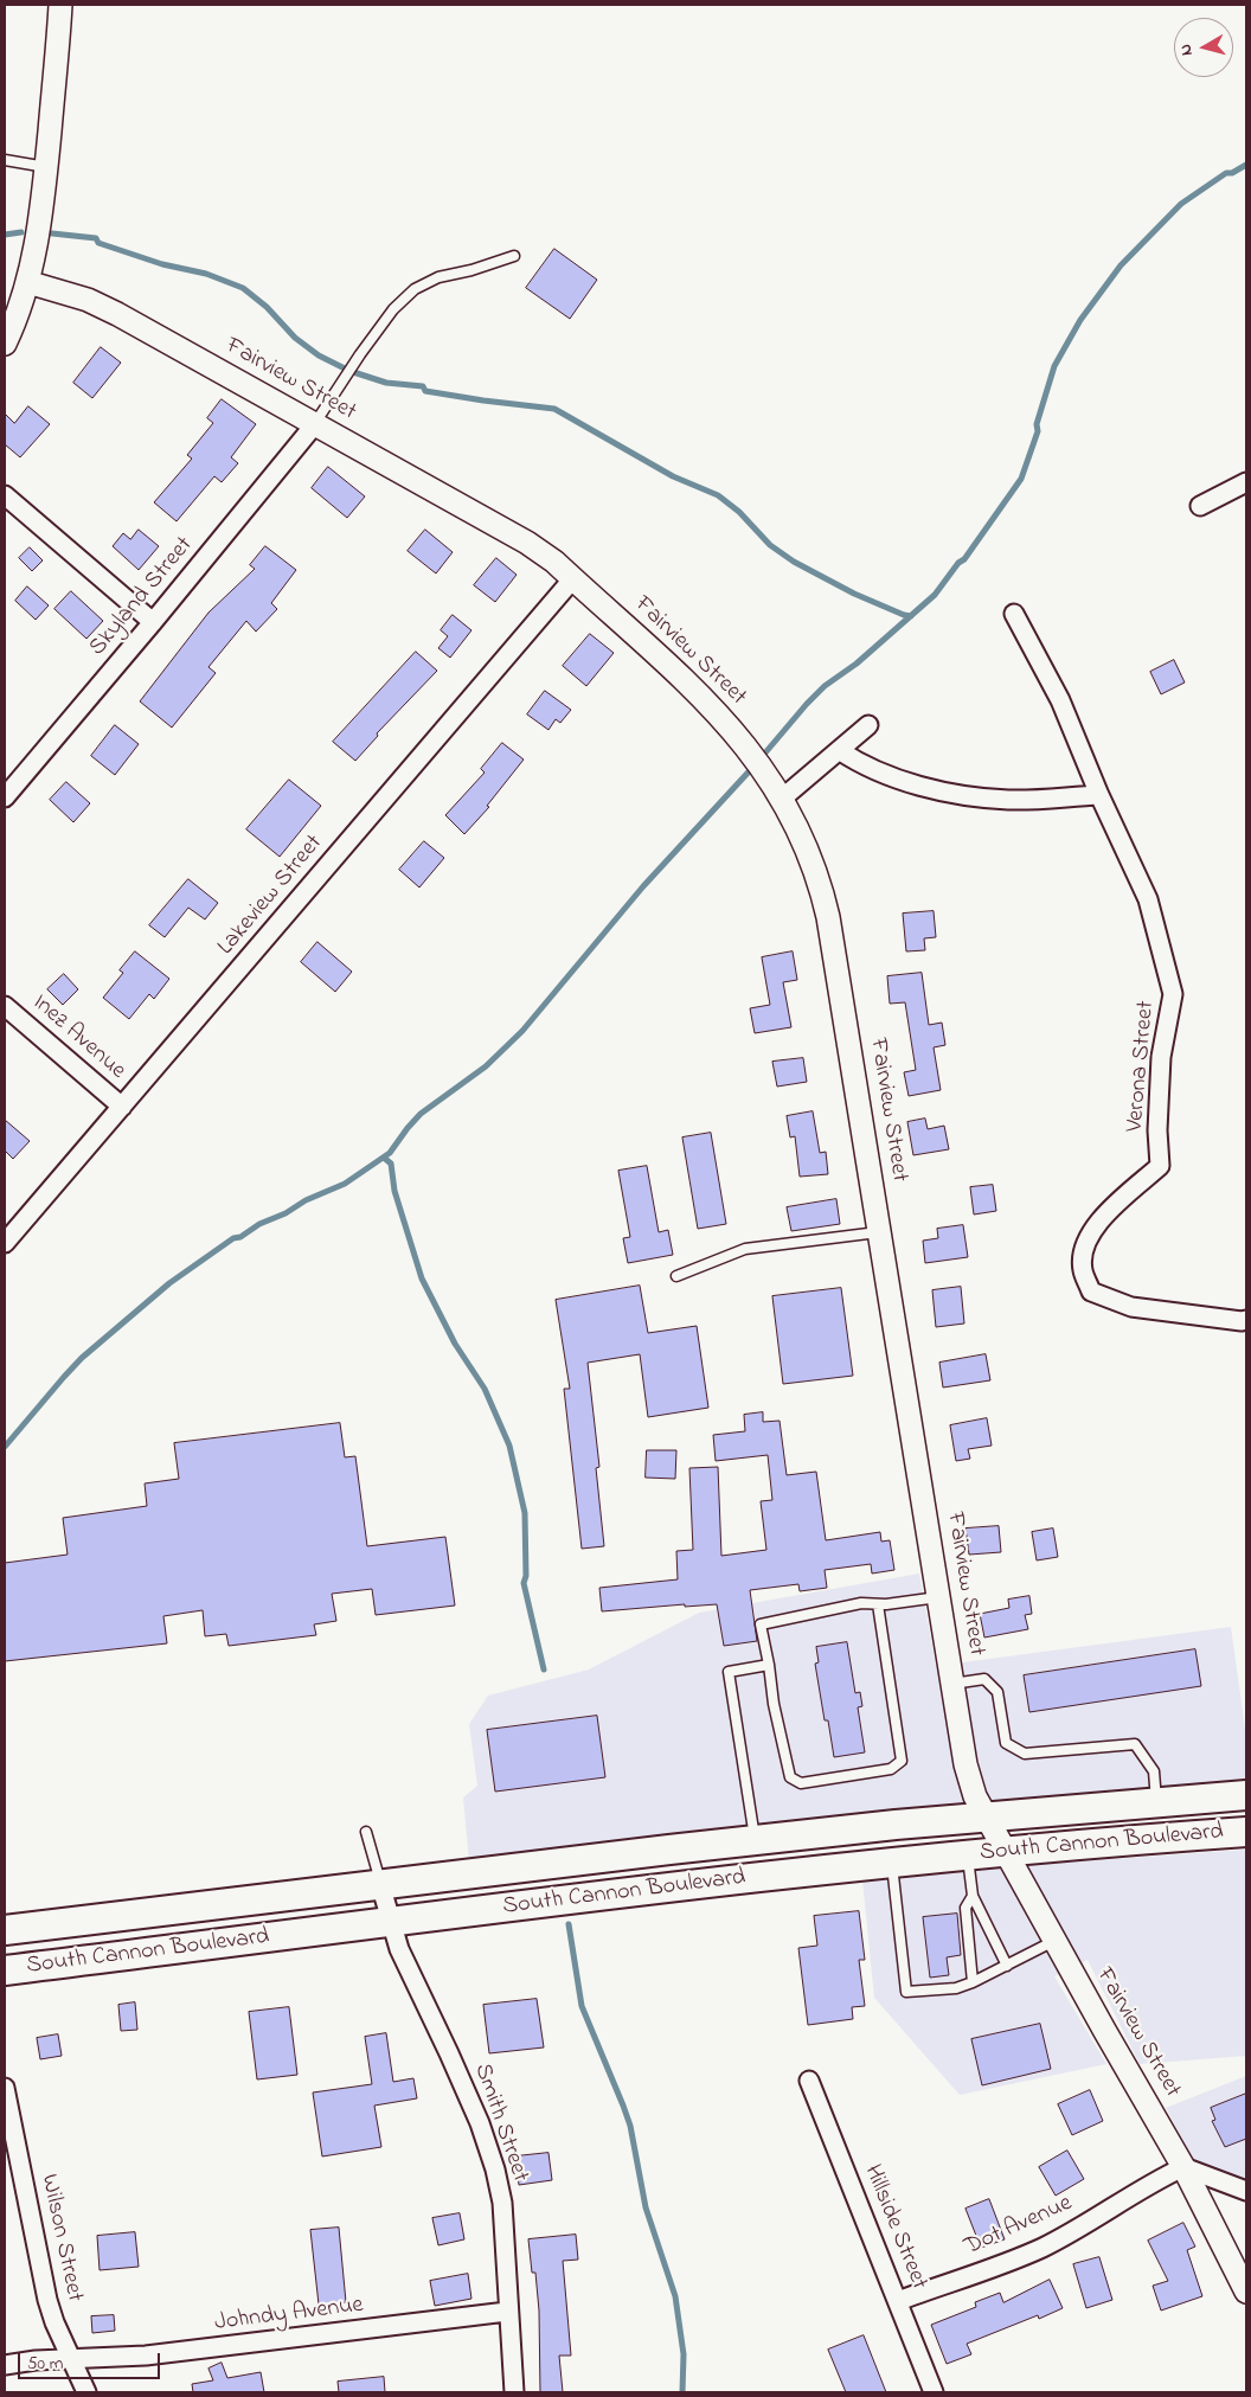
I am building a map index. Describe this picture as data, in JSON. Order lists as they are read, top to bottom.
{
  "streets": {
    "main road": ["South Cannon Boulevard"],
    "street": [
      "Fairview Street",
      "Skyland Street",
      "Lakeview Street",
      "Inez Avenue",
      "Verona Street",
      "Smith Street",
      "Dot Avenue",
      "Hillside Street",
      "Wilson Street",
      "Johndy Avenue"
    ]
  },
  "crossings": [
    ["Fairview Street", "Skyland Street"],
    ["Fairview Street", "Lakeview Street"],
    ["Fairview Street", "South Cannon Boulevard"],
    ["Fairview Street", "Dot Avenue"],
    ["Lakeview Street", "Inez Avenue"],
    ["South Cannon Boulevard", "Smith Street"],
    ["Smith Street", "Johndy Avenue"],
    ["Dot Avenue", "Hillside Street"],
    ["Wilson Street", "Johndy Avenue"]
  ],
  "scale_bar": "50 m",
  "north": "left"
}
